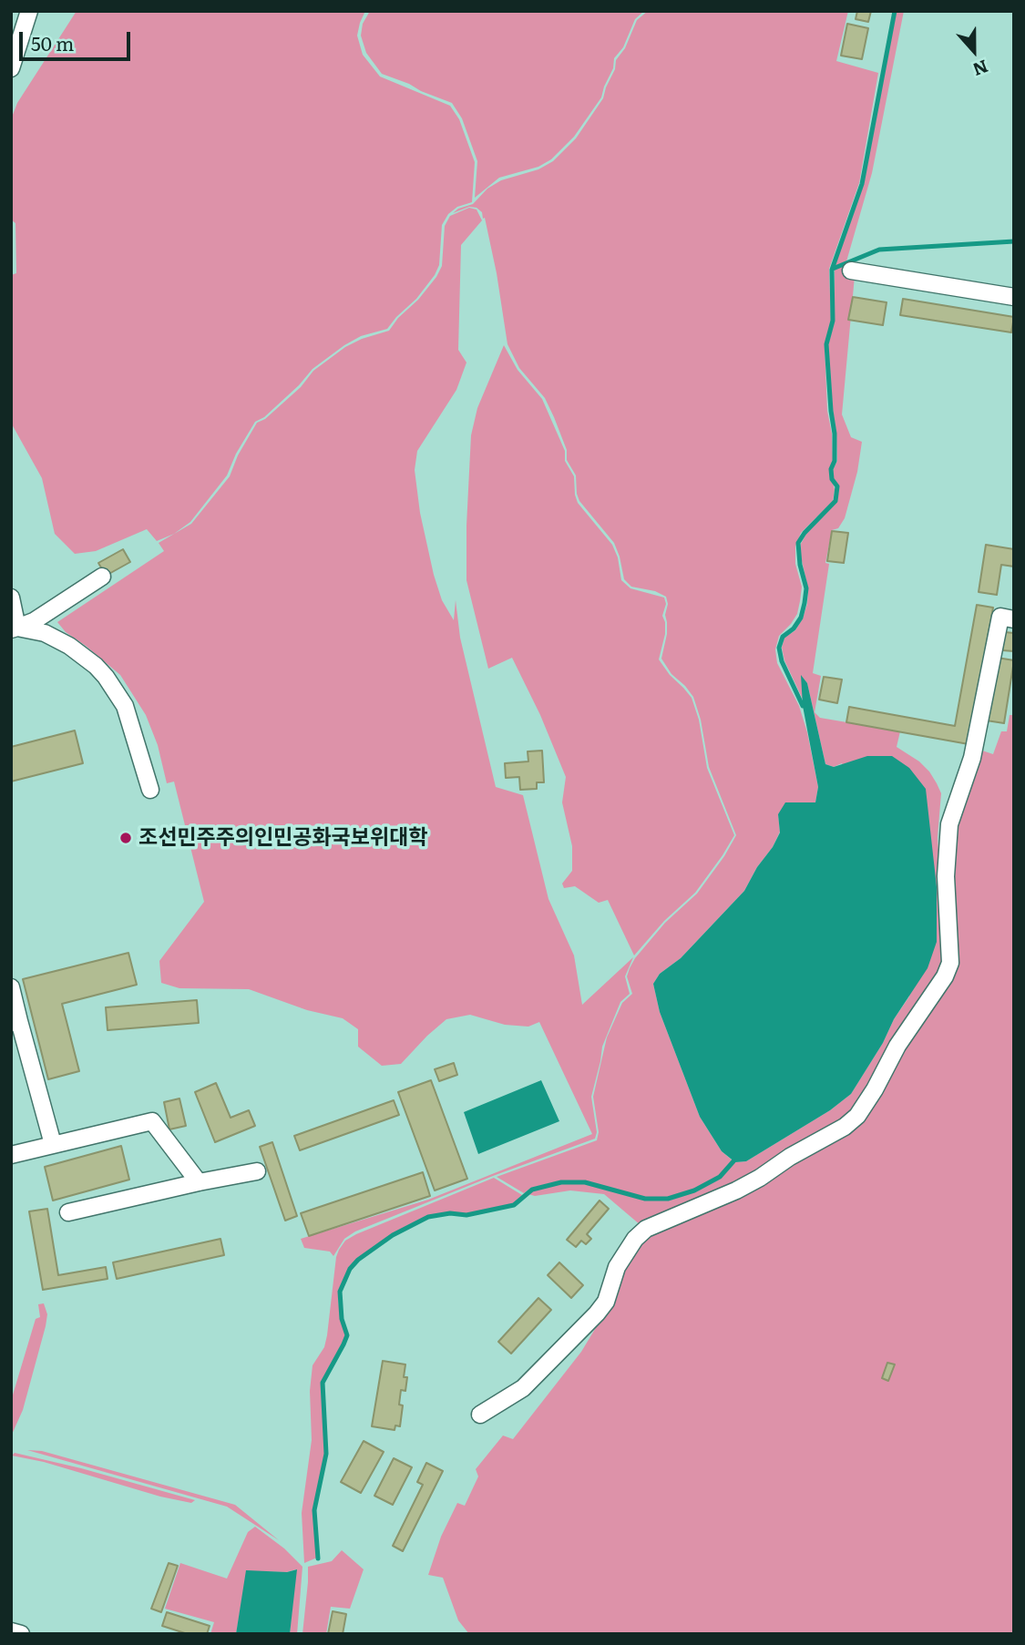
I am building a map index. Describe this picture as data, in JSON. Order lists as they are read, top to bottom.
{
  "places": ["조선민주주의인민공화국보위대학"],
  "scale_bar": "50 m",
  "north": "bottom"
}
